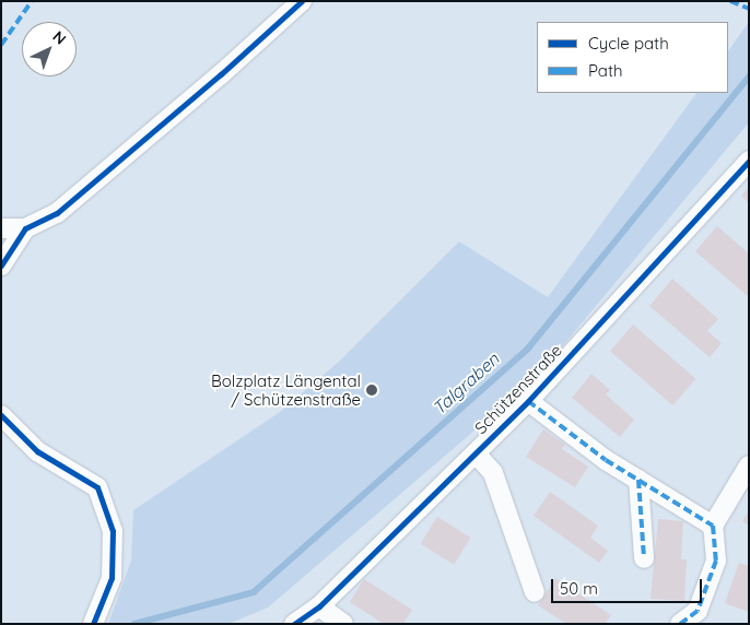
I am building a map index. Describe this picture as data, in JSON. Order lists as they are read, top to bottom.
{
  "streets": {
    "street": ["Schützenstraße"]
  },
  "water": ["Talgraben"],
  "places": ["Bolzplatz Längental / Schützenstraße"],
  "legend": ["Cycle path", "Path"],
  "scale_bar": "50 m",
  "north": "top right"
}
